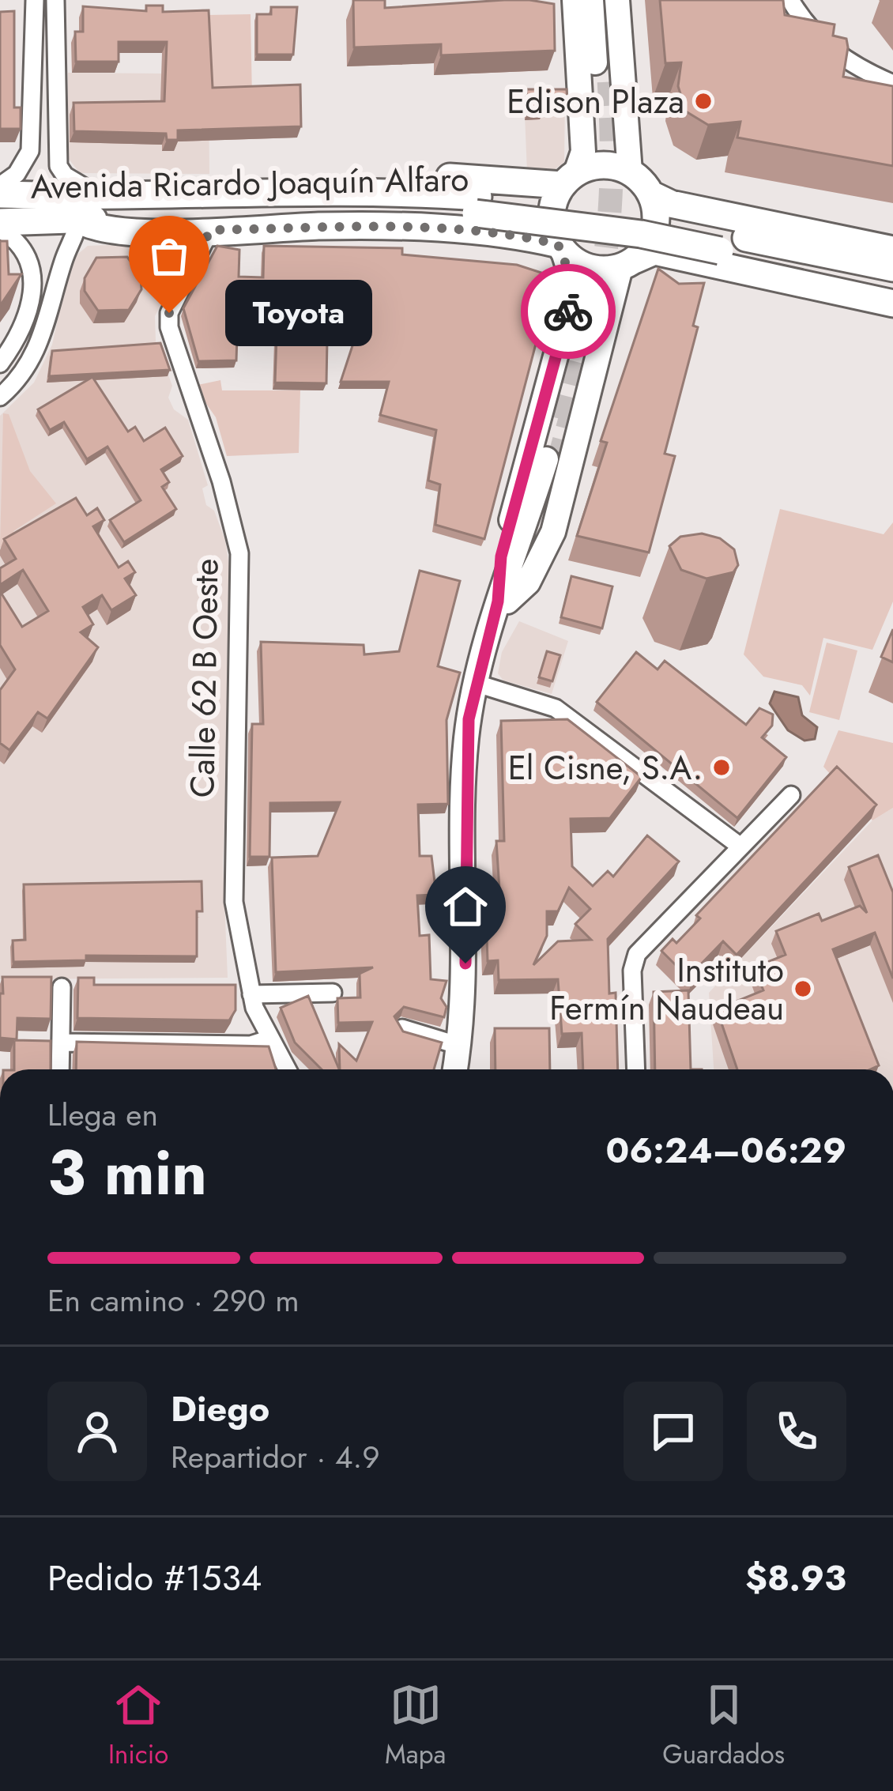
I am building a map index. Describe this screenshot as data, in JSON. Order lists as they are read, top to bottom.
{
  "streets": {
    "main road": ["Avenida Ricardo Joaquín Alfaro"],
    "street": ["Calle 62 B Oeste"]
  },
  "places": [
    "Edison Plaza",
    "Toyota",
    "El Cisne, S.A.",
    "Instituto Fermín Naudeau"
  ],
  "page": {
    "bubble": "Toyota",
    "heading": ["3 min", "Llega en", "06:24–06:29"],
    "panel": [
      "Diego",
      "Repartidor · 4.9",
      "Pedido #1534",
      "$8.93"
    ],
    "bar": "En camino · 290 m",
    "tabs": ["Inicio", "Mapa", "Guardados"]
  }
}
